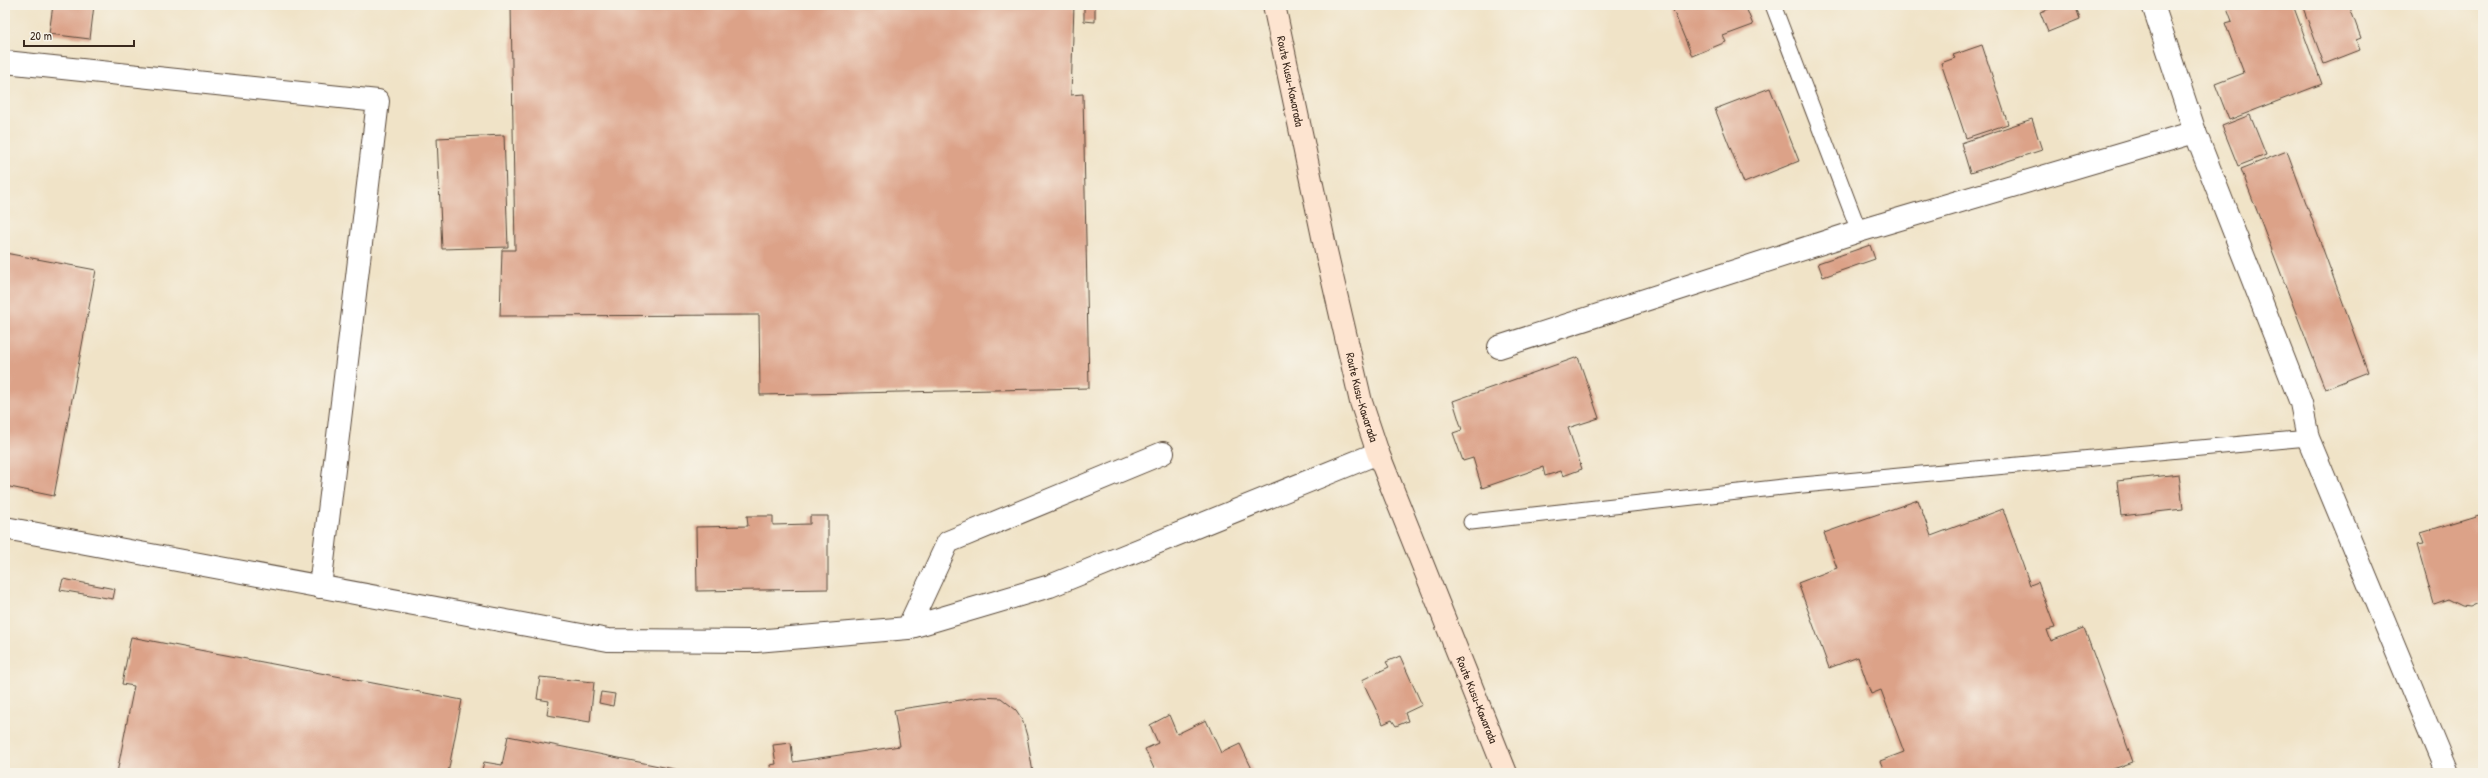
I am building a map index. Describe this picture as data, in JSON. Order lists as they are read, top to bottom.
{
  "streets": {
    "main road": ["Route Kusu-Kawarada"]
  },
  "scale_bar": "20 m"
}
